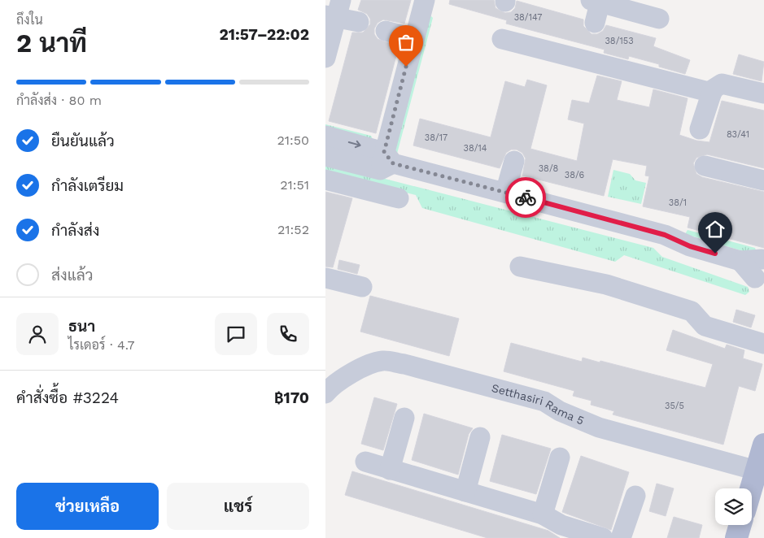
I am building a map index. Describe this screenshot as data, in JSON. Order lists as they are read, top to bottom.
{
  "streets": {
    "street": ["Setthasiri Rama 5"]
  },
  "house_numbers": [
    "38/147",
    "38/153",
    "83/41",
    "38/17",
    "38/14",
    "38/8",
    "38/6",
    "38/1",
    "35/5"
  ],
  "page": {
    "heading": ["2 นาที", "ถึงใน", "21:57–22:02"],
    "panel": [
      "ธนา",
      "ไรเดอร์ · 4.7",
      "คำสั่งซื้อ #3224",
      "฿170"
    ],
    "bar": "กำลังส่ง · 80 m",
    "list": [
      ["ยืนยันแล้ว", "21:50"],
      ["กำลังเตรียม", "21:51"],
      ["กำลังส่ง", "21:52"],
      "ส่งแล้ว"
    ],
    "buttons": ["ช่วยเหลือ", "แชร์"]
  }
}
